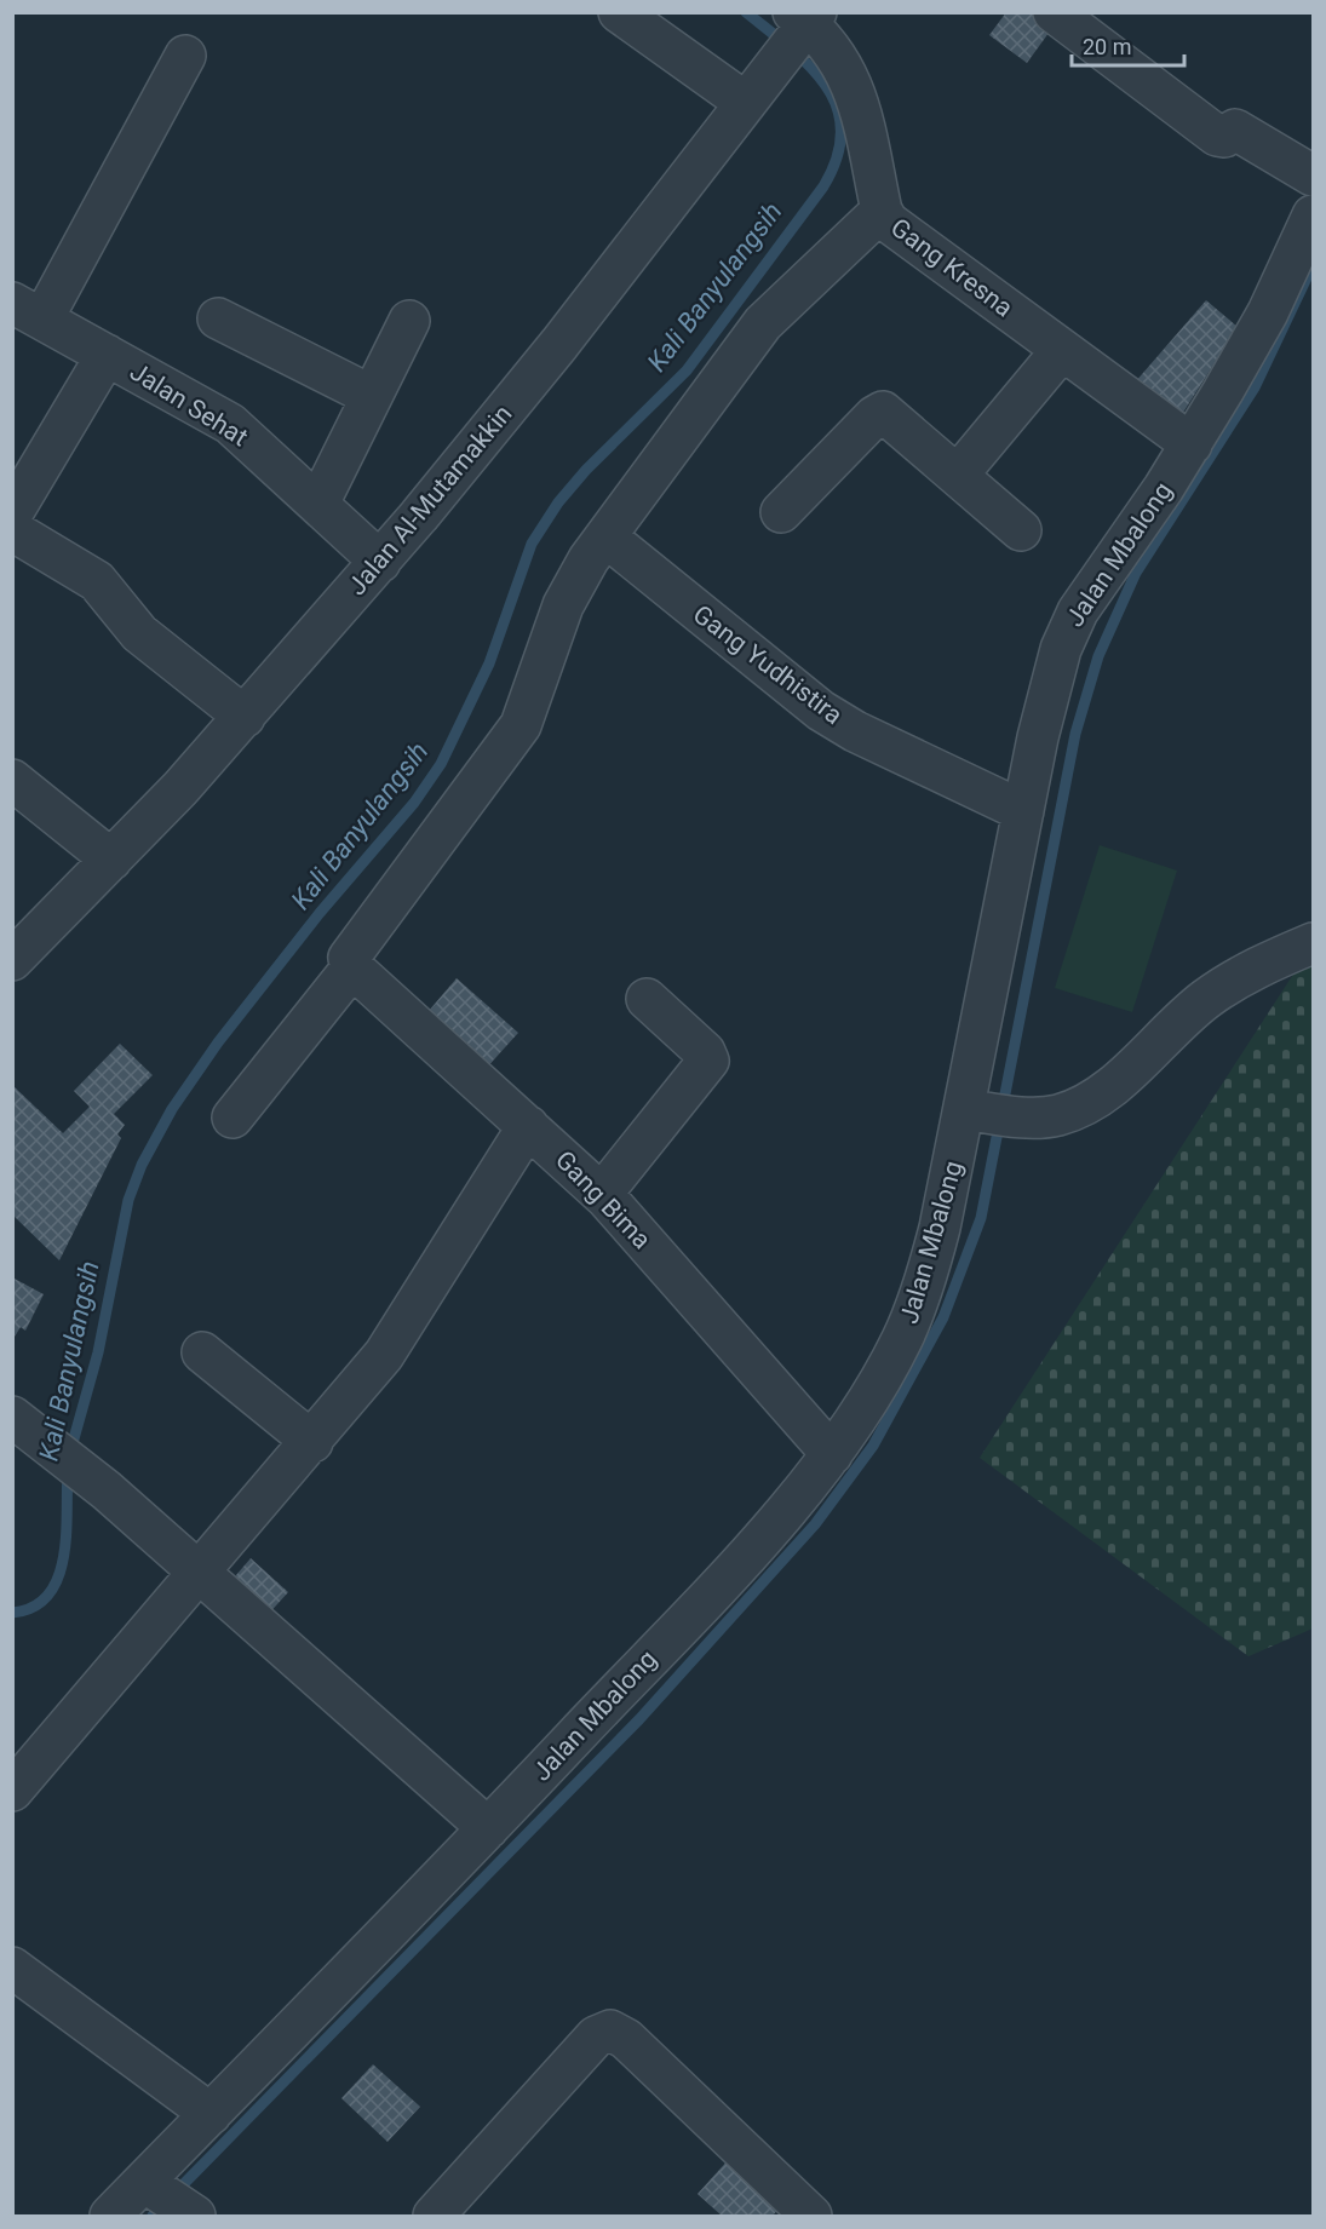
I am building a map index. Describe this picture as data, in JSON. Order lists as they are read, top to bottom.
{
  "streets": {
    "street": [
      "Gang Kresna",
      "Jalan Sehat",
      "Jalan Al-Mutamakkin",
      "Jalan Mbalong",
      "Gang Yudhistira",
      "Gang Bima"
    ]
  },
  "crossings": [
    ["Gang Kresna", "Jalan Al-Mutamakkin"],
    ["Gang Kresna", "Jalan Mbalong"],
    ["Jalan Sehat", "Jalan Al-Mutamakkin"],
    ["Jalan Mbalong", "Gang Yudhistira"],
    ["Jalan Mbalong", "Gang Bima"]
  ],
  "water": ["Kali Banyulangsih"],
  "scale_bar": "20 m"
}
